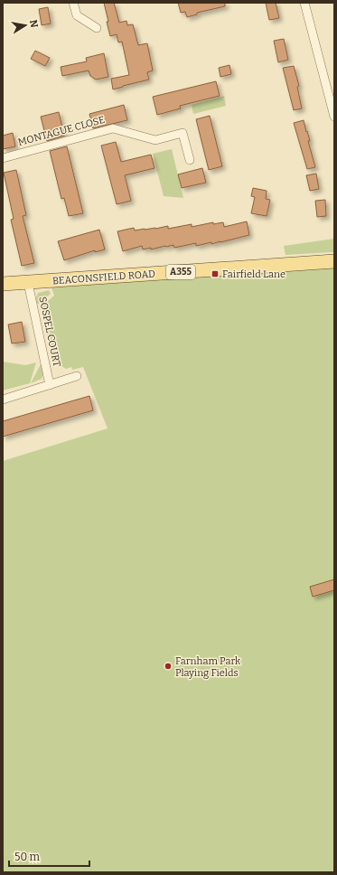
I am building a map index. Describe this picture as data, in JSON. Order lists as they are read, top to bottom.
{
  "streets": {
    "main road": ["A355", "BEACONSFIELD ROAD"],
    "street": ["MONTAGUE CLOSE", "SOSPEL COURT"]
  },
  "crossings": [
    ["BEACONSFIELD ROAD", "SOSPEL COURT"]
  ],
  "places": {
    "transit": ["Fairfield Lane"],
    "other": ["Farnham Park Playing Fields"]
  },
  "scale_bar": "50 m",
  "north": "right"
}
